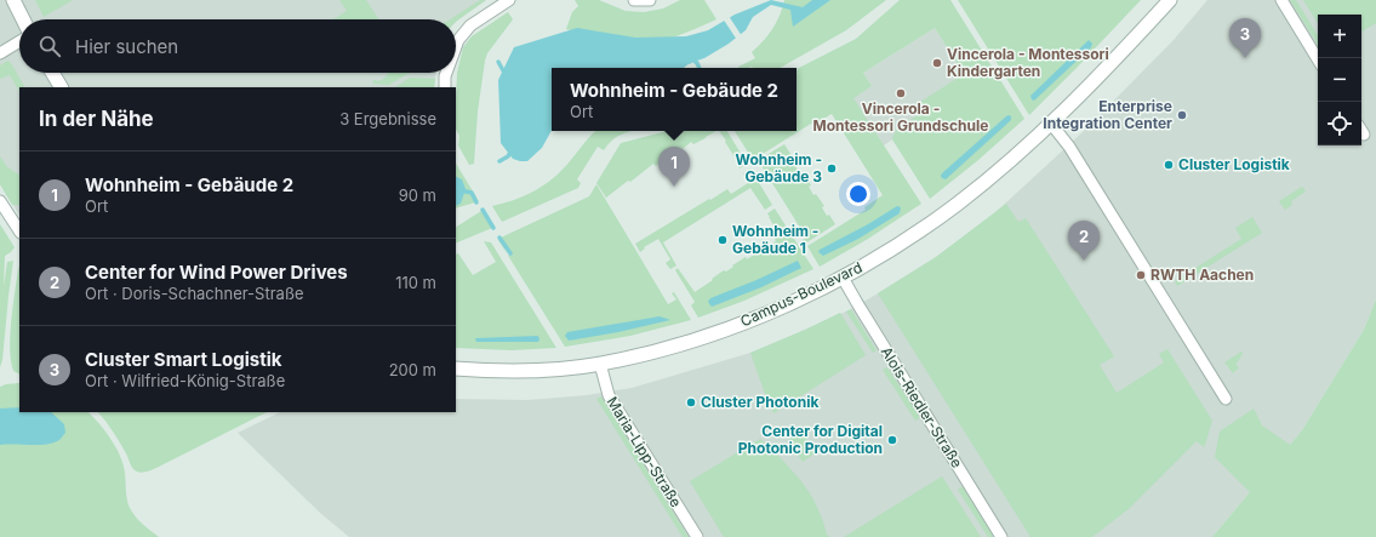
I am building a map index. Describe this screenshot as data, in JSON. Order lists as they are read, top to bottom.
{
  "streets": {
    "street": ["Campus-Boulevard", "Alois-Riedler-Straße", "Maria-Lipp-Straße"]
  },
  "crossings": [
    ["Campus-Boulevard", "Alois-Riedler-Straße"],
    ["Campus-Boulevard", "Maria-Lipp-Straße"]
  ],
  "places": [
    "Vincerola - Montessori Kindergarten",
    "Vincerola - Montessori Grundschule",
    "Enterprise Integration Center",
    "Cluster Logistik",
    "Wohnheim - Gebäude 3",
    "Wohnheim - Gebäude 1",
    "RWTH Aachen",
    "Cluster Photonik",
    "Center for Digital Photonic Production"
  ],
  "page": {
    "map_buttons": ["+", "−"],
    "pins": ["3", "1", "2"],
    "search": "Hier suchen",
    "popup": ["Wohnheim - Gebäude 2", "Ort"],
    "heading": ["In der Nähe", "3 Ergebnisse"],
    "list": [
      {
        "mark": "1",
        "name": "Wohnheim - Gebäude 2",
        "note": "Ort",
        "value": "90 m"
      },
      {
        "mark": "2",
        "name": "Center for Wind Power Drives",
        "note": "Ort · Doris-Schachner-Straße",
        "value": "110 m"
      },
      {
        "mark": "3",
        "name": "Cluster Smart Logistik",
        "note": "Ort · Wilfried-König-Straße",
        "value": "200 m"
      }
    ]
  }
}
